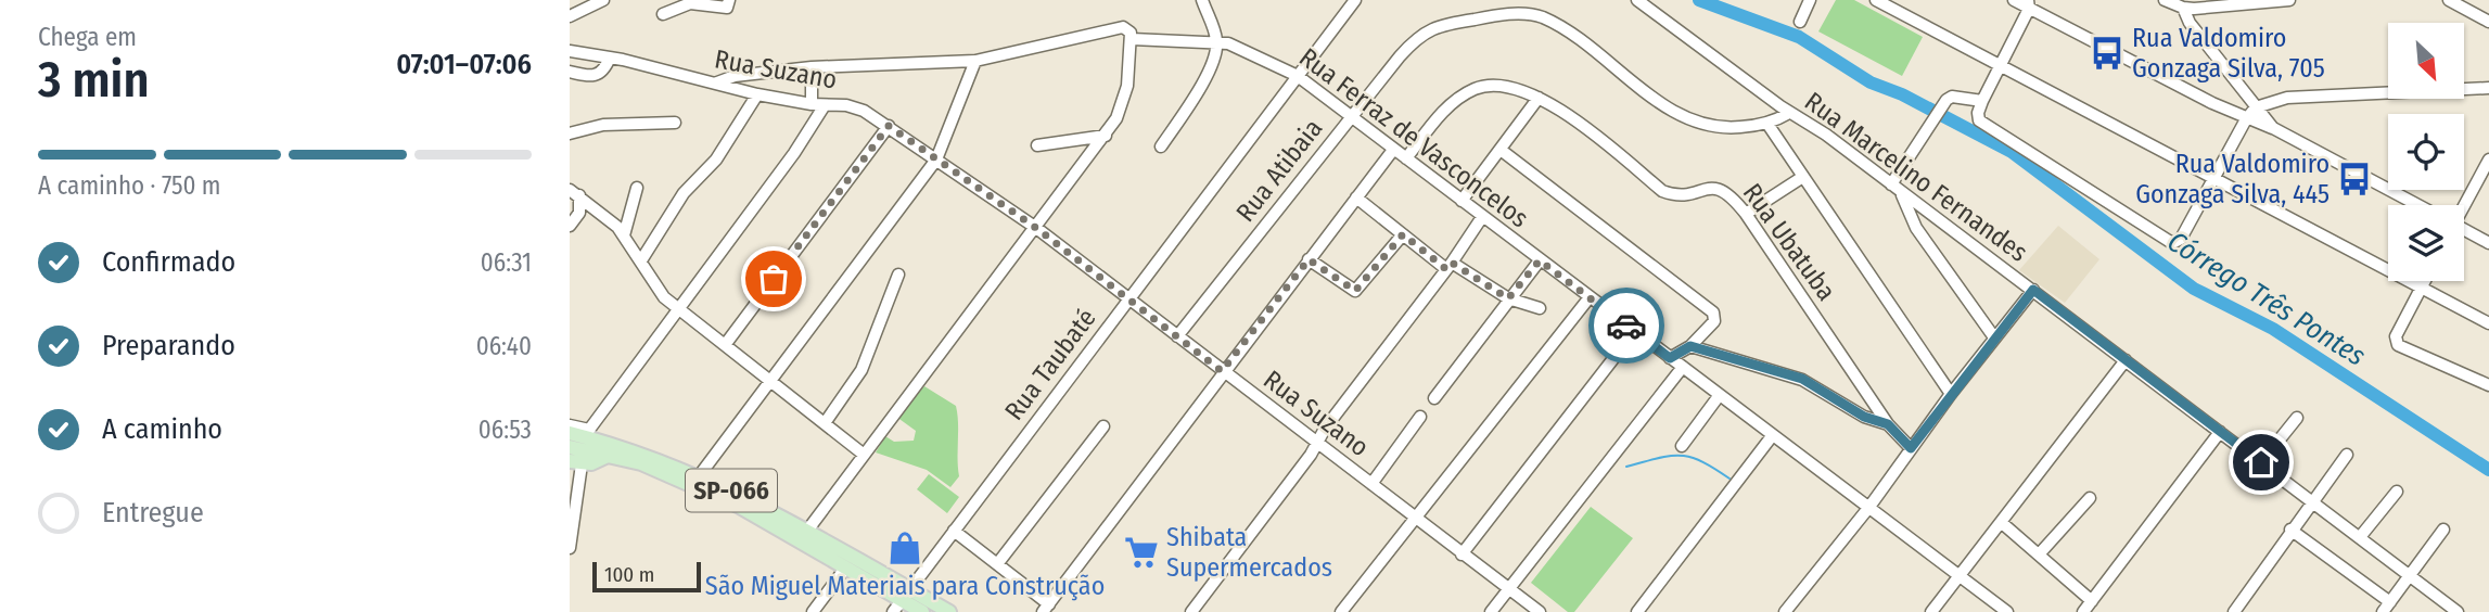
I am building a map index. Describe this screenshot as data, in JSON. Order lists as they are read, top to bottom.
{
  "streets": {
    "main road": ["SP-066"],
    "street": [
      "Rua Suzano",
      "Rua Ferraz de Vasconcelos",
      "Rua Atibaia",
      "Rua Marcelino Fernandes",
      "Rua Ubatuba",
      "Rua Taubaté"
    ]
  },
  "crossings": [
    ["Rua Suzano", "Rua Atibaia"],
    ["Rua Suzano", "Rua Taubaté"],
    ["Rua Ferraz de Vasconcelos", "Rua Atibaia"],
    ["Rua Ferraz de Vasconcelos", "Rua Ubatuba"],
    ["Rua Ferraz de Vasconcelos", "Rua Taubaté"],
    ["Rua Atibaia", "Rua Marcelino Fernandes"],
    ["Rua Taubaté", "SP-066"]
  ],
  "water": ["Córrego Três Pontes"],
  "places": {
    "bus stop": ["Rua Valdomiro Gonzaga Silva, 705", "Rua Valdomiro Gonzaga Silva, 445"],
    "shop": ["São Miguel Materiais para Construção"],
    "supermarket": ["Shibata Supermercados"]
  },
  "scale_bar": "100 m",
  "north": "bottom right",
  "page": {
    "heading": ["3 min", "Chega em", "07:01–07:06"],
    "bar": "A caminho · 750 m",
    "list": [
      ["Confirmado", "06:31"],
      ["Preparando", "06:40"],
      ["A caminho", "06:53"],
      "Entregue"
    ],
    "scale": "100 m"
  }
}
